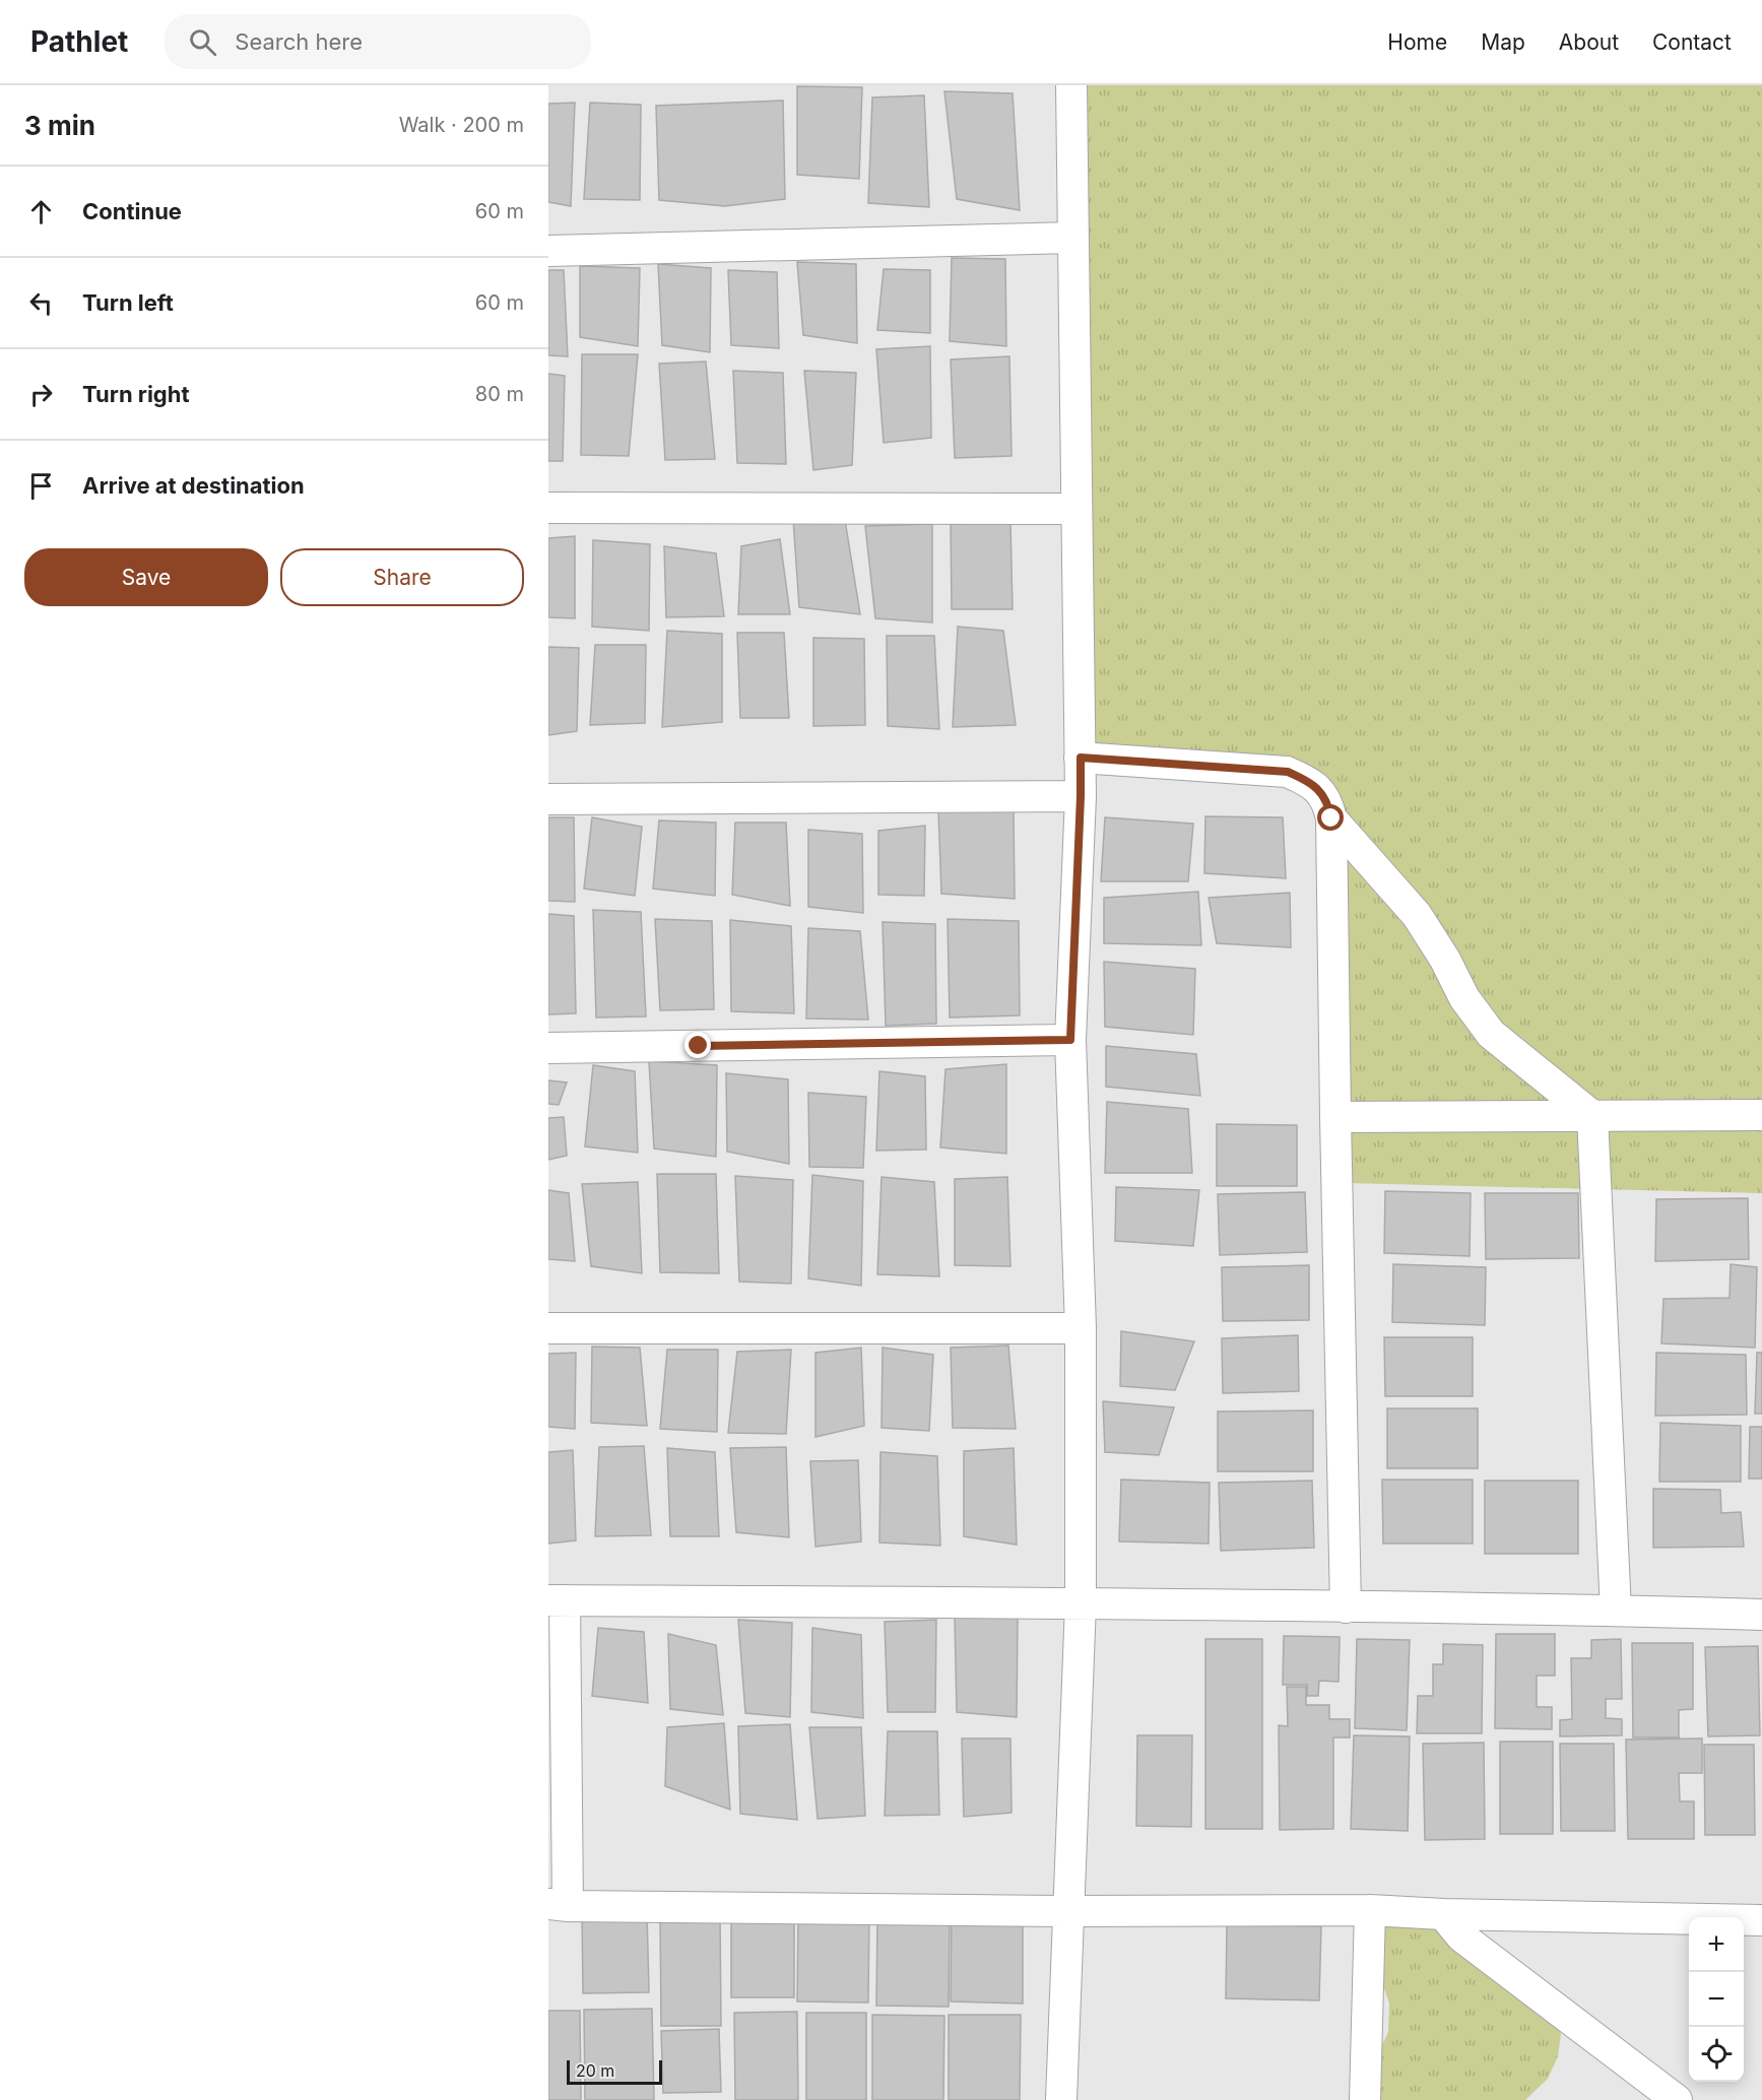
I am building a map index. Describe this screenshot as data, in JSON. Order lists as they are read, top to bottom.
{
  "scale_bar": "20 m",
  "page": {
    "header": "Pathlet",
    "search": "Search here",
    "nav": [
      "Home",
      "Map",
      "About",
      "Contact"
    ],
    "heading": ["3 min", "Walk · 200 m"],
    "list": [
      ["Continue", "60 m"],
      ["Turn left", "60 m"],
      ["Turn right", "80 m"],
      "Arrive at destination"
    ],
    "buttons": ["Save", "Share"],
    "map_buttons": ["+", "−"],
    "scale": "20 m"
  }
}
